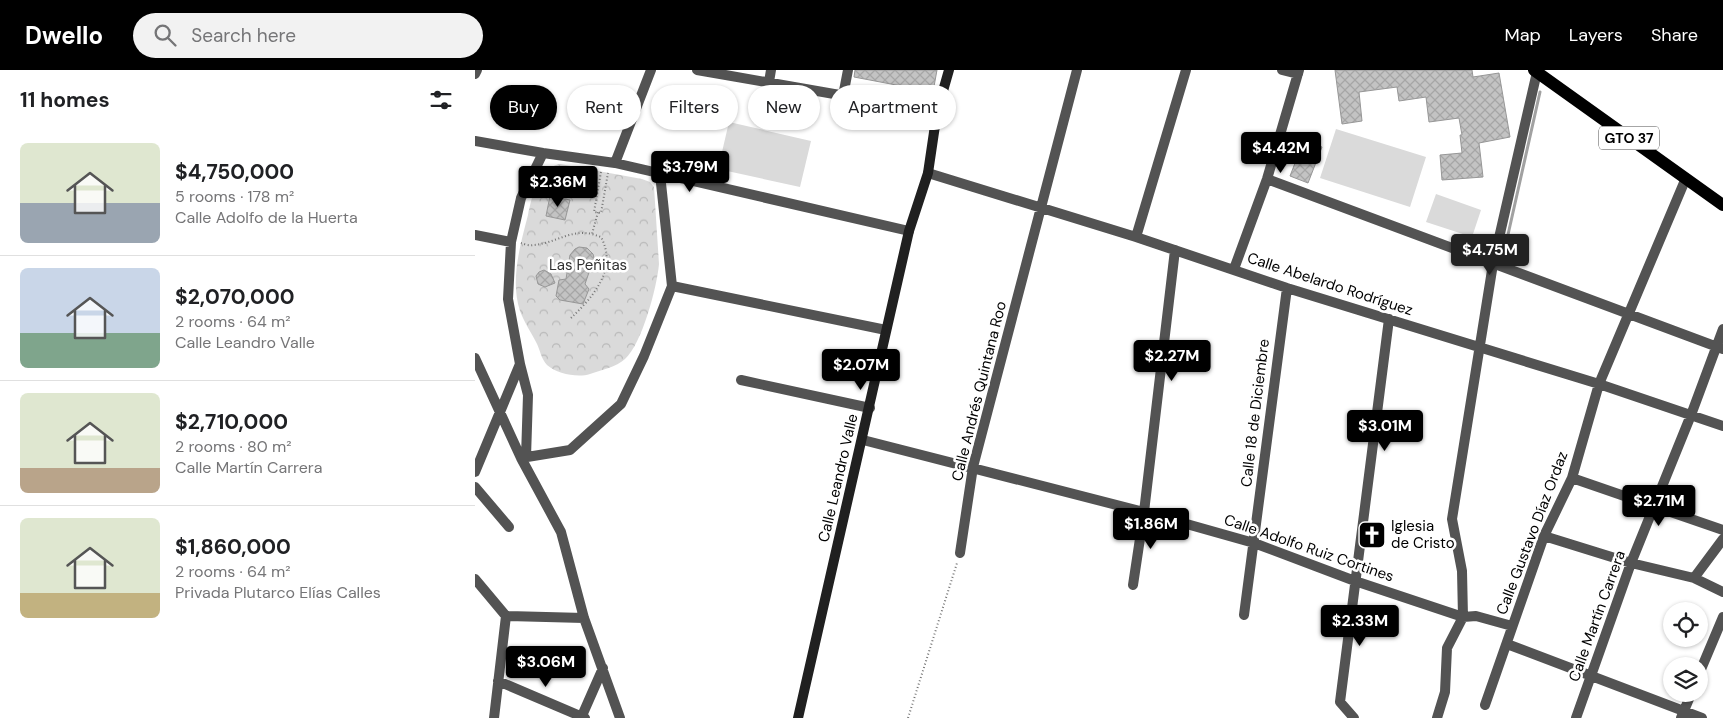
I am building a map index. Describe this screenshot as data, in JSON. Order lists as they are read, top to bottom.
{
  "streets": {
    "main road": ["GTO 37"],
    "street": [
      "Calle Abelardo Rodríguez",
      "Calle Andrés Quintana Roo",
      "Calle 18 de Diciembre",
      "Calle Leandro Valle",
      "Calle Gustavo Díaz Ordaz",
      "Calle Adolfo Ruiz Cortines",
      "Calle Martín Carrera"
    ]
  },
  "crossings": [
    ["GTO 37", "Calle Gustavo Díaz Ordaz"],
    ["Calle Abelardo Rodríguez", "Calle Andrés Quintana Roo"],
    ["Calle Abelardo Rodríguez", "Calle 18 de Diciembre"],
    ["Calle Abelardo Rodríguez", "Calle Leandro Valle"],
    ["Calle Abelardo Rodríguez", "Calle Gustavo Díaz Ordaz"],
    ["Calle Abelardo Rodríguez", "Calle Martín Carrera"],
    ["Calle Andrés Quintana Roo", "Calle Adolfo Ruiz Cortines"],
    ["Calle 18 de Diciembre", "Calle Adolfo Ruiz Cortines"],
    ["Calle Leandro Valle", "Calle Adolfo Ruiz Cortines"],
    ["Calle Gustavo Díaz Ordaz", "Calle Adolfo Ruiz Cortines"]
  ],
  "parks": ["Las Peñitas"],
  "places": {
    "church": ["Iglesia de Cristo"]
  },
  "page": {
    "header": "Dwello",
    "search": "Search here",
    "nav": ["Map", "Layers", "Share"],
    "heading": "11 homes",
    "chip": [
      "Buy",
      "Rent",
      "Filters",
      "New",
      "Apartment"
    ],
    "list": [
      {
        "name": "$4,750,000",
        "note": "5 rooms · 178 m² · Calle Adolfo de la Huerta"
      },
      {
        "name": "$2,070,000",
        "note": "2 rooms · 64 m² · Calle Leandro Valle"
      },
      {
        "name": "$2,710,000",
        "note": "2 rooms · 80 m² · Calle Martín Carrera"
      },
      {
        "name": "$1,860,000",
        "note": "2 rooms · 64 m² · Privada Plutarco Elías Calles"
      }
    ],
    "price": [
      "$4.42M",
      "$3.79M",
      "$2.36M",
      "$4.75M",
      "$2.27M",
      "$2.07M",
      "$3.01M",
      "$2.71M",
      "$1.86M",
      "$2.33M",
      "$3.06M"
    ]
  }
}
